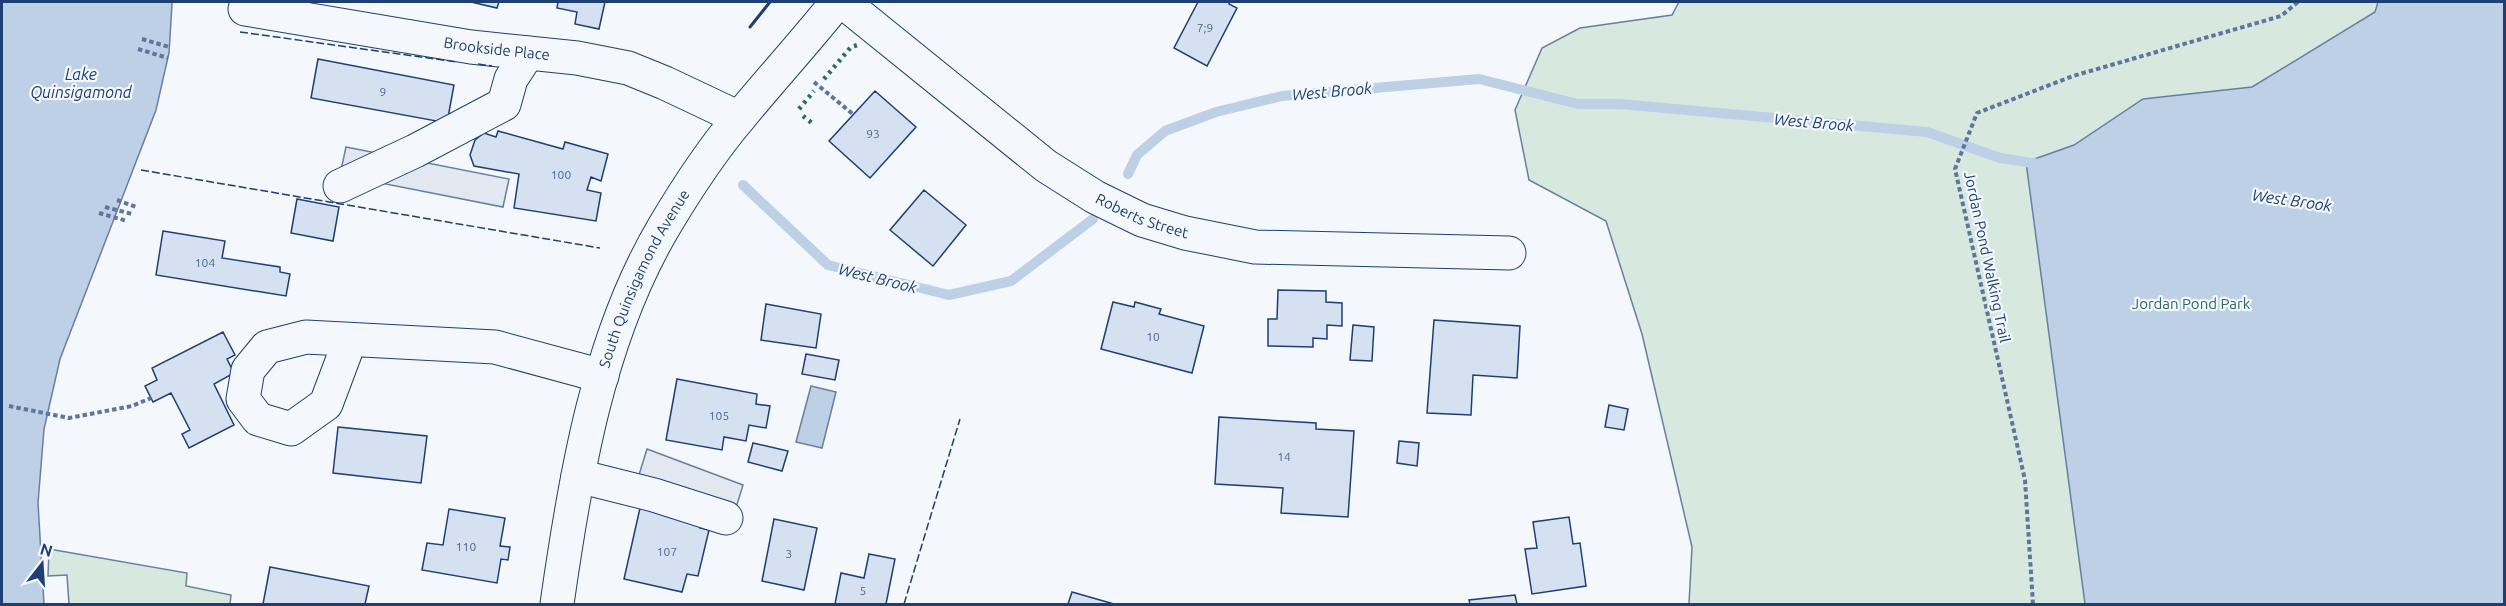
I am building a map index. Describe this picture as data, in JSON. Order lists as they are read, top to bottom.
{
  "streets": {
    "street": ["Brookside Place", "Roberts Street", "South Quinsigamond Avenue"],
    "path": ["Jordan Pond Walking Trail"]
  },
  "crossings": [
    ["Brookside Place", "South Quinsigamond Avenue"]
  ],
  "water": ["Lake Quinsigamond", "West Brook"],
  "parks": ["Jordan Pond Park"],
  "house_numbers": [
    "7;9",
    "9",
    "93",
    "100",
    "104",
    "10",
    "105",
    "14",
    "110",
    "107",
    "3",
    "5"
  ],
  "north": "top"
}
